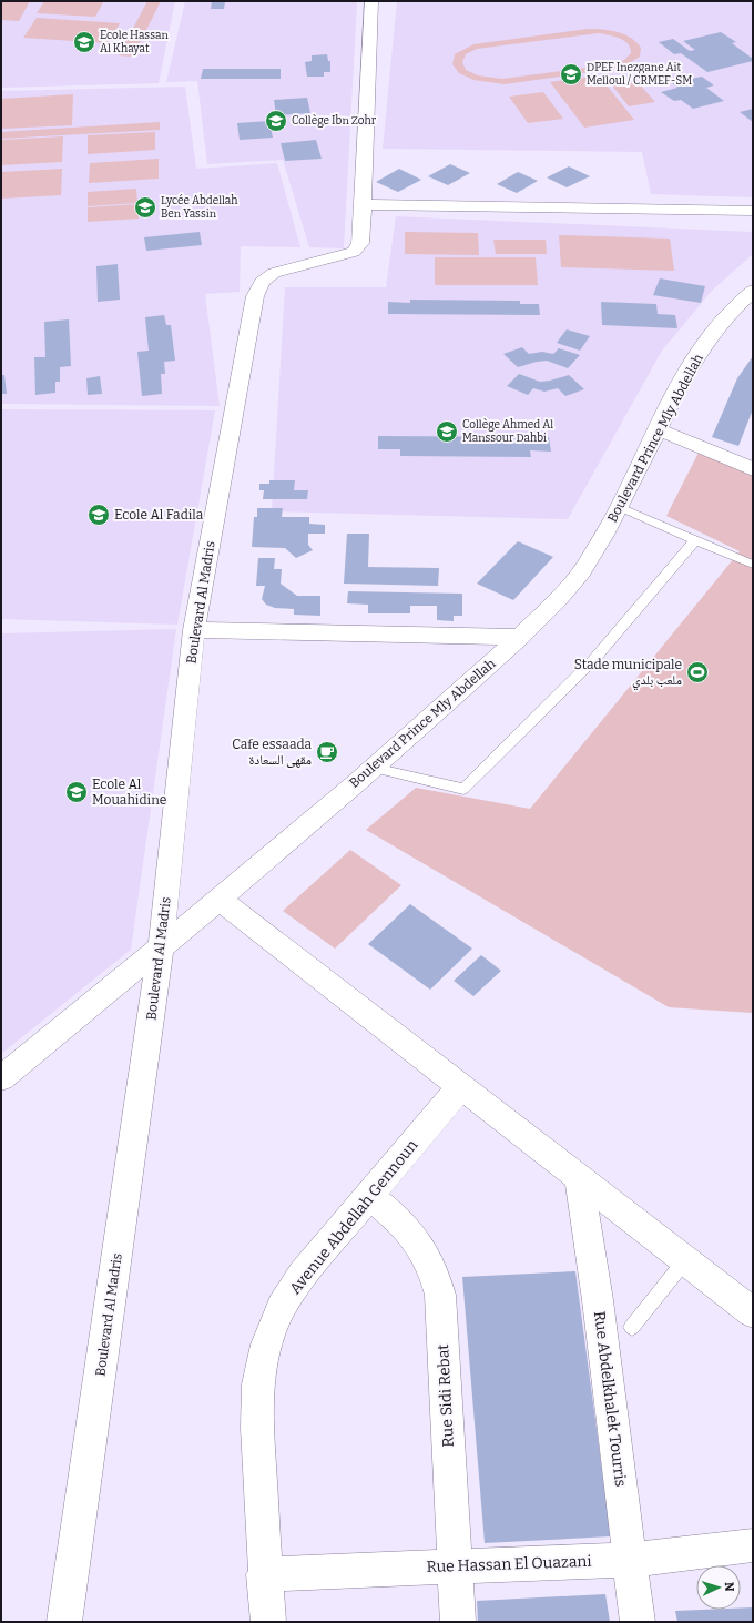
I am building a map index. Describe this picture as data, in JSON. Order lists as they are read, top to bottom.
{
  "streets": {
    "street": [
      "Boulevard Prince Mly Abdellah",
      "Boulevard Al Madris",
      "Avenue Abdellah Gennoun",
      "Rue Sidi Rebat",
      "Rue Abdelkhalek Tourris",
      "Rue Hassan El Ouazani"
    ]
  },
  "crossings": [
    ["Boulevard Prince Mly Abdellah", "Boulevard Al Madris"],
    ["Avenue Abdellah Gennoun", "Rue Sidi Rebat"],
    ["Avenue Abdellah Gennoun", "Rue Hassan El Ouazani"],
    ["Rue Sidi Rebat", "Rue Hassan El Ouazani"],
    ["Rue Abdelkhalek Tourris", "Rue Hassan El Ouazani"]
  ],
  "places": {
    "school or university": [
      "Ecole Hassan Al Khayat",
      "DPEF Inezgane Ait Melloul / CRMEF-SM",
      "Collège Ibn Zohr",
      "Lycée Abdellah Ben Yassin",
      "Collège Ahmed Al Manssour Dahbi",
      "Ecole Al Fadila",
      "Ecole Al Mouahidine"
    ],
    "sports": ["Stade municipale ملعب بلدي"],
    "cafe": ["Cafe essaada مقهى السعادة"]
  },
  "north": "right"
}
